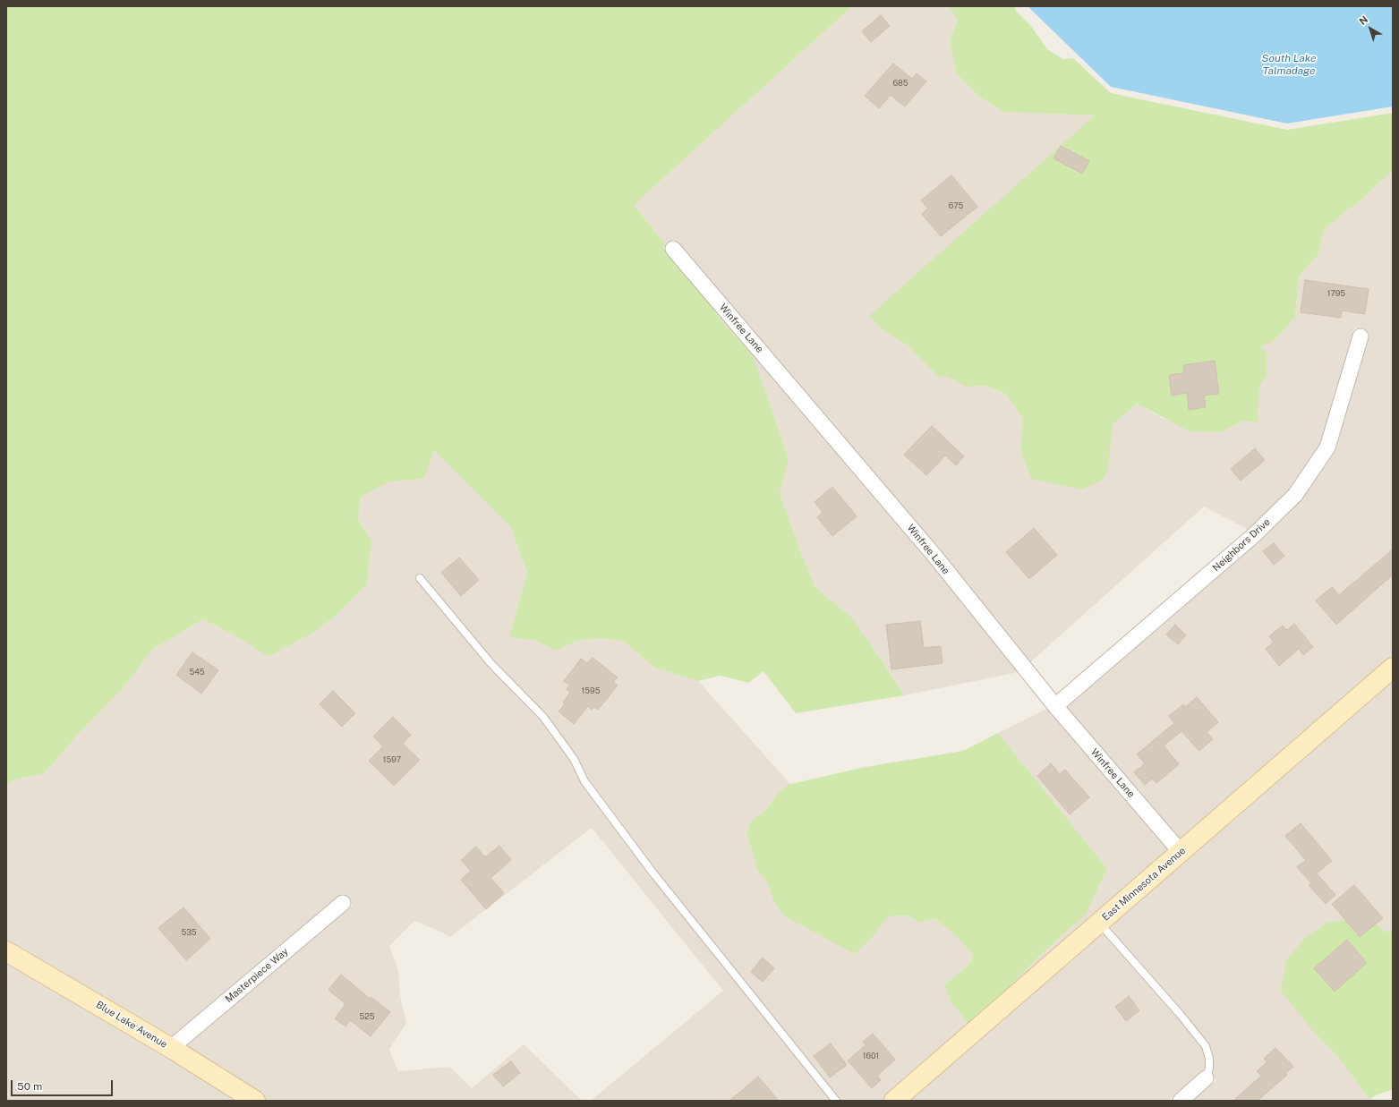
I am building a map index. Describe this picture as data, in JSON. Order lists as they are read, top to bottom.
{
  "streets": {
    "street": [
      "Winfree Lane",
      "Neighbors Drive",
      "East Minnesota Avenue",
      "Masterpiece Way",
      "Blue Lake Avenue"
    ]
  },
  "crossings": [
    ["Winfree Lane", "Neighbors Drive"],
    ["Winfree Lane", "East Minnesota Avenue"],
    ["Masterpiece Way", "Blue Lake Avenue"]
  ],
  "water": ["South Lake Talmadage"],
  "house_numbers": [
    "685",
    "675",
    "1795",
    "545",
    "1595",
    "1597",
    "535",
    "525",
    "1601"
  ],
  "scale_bar": "50 m",
  "north": "top left"
}
